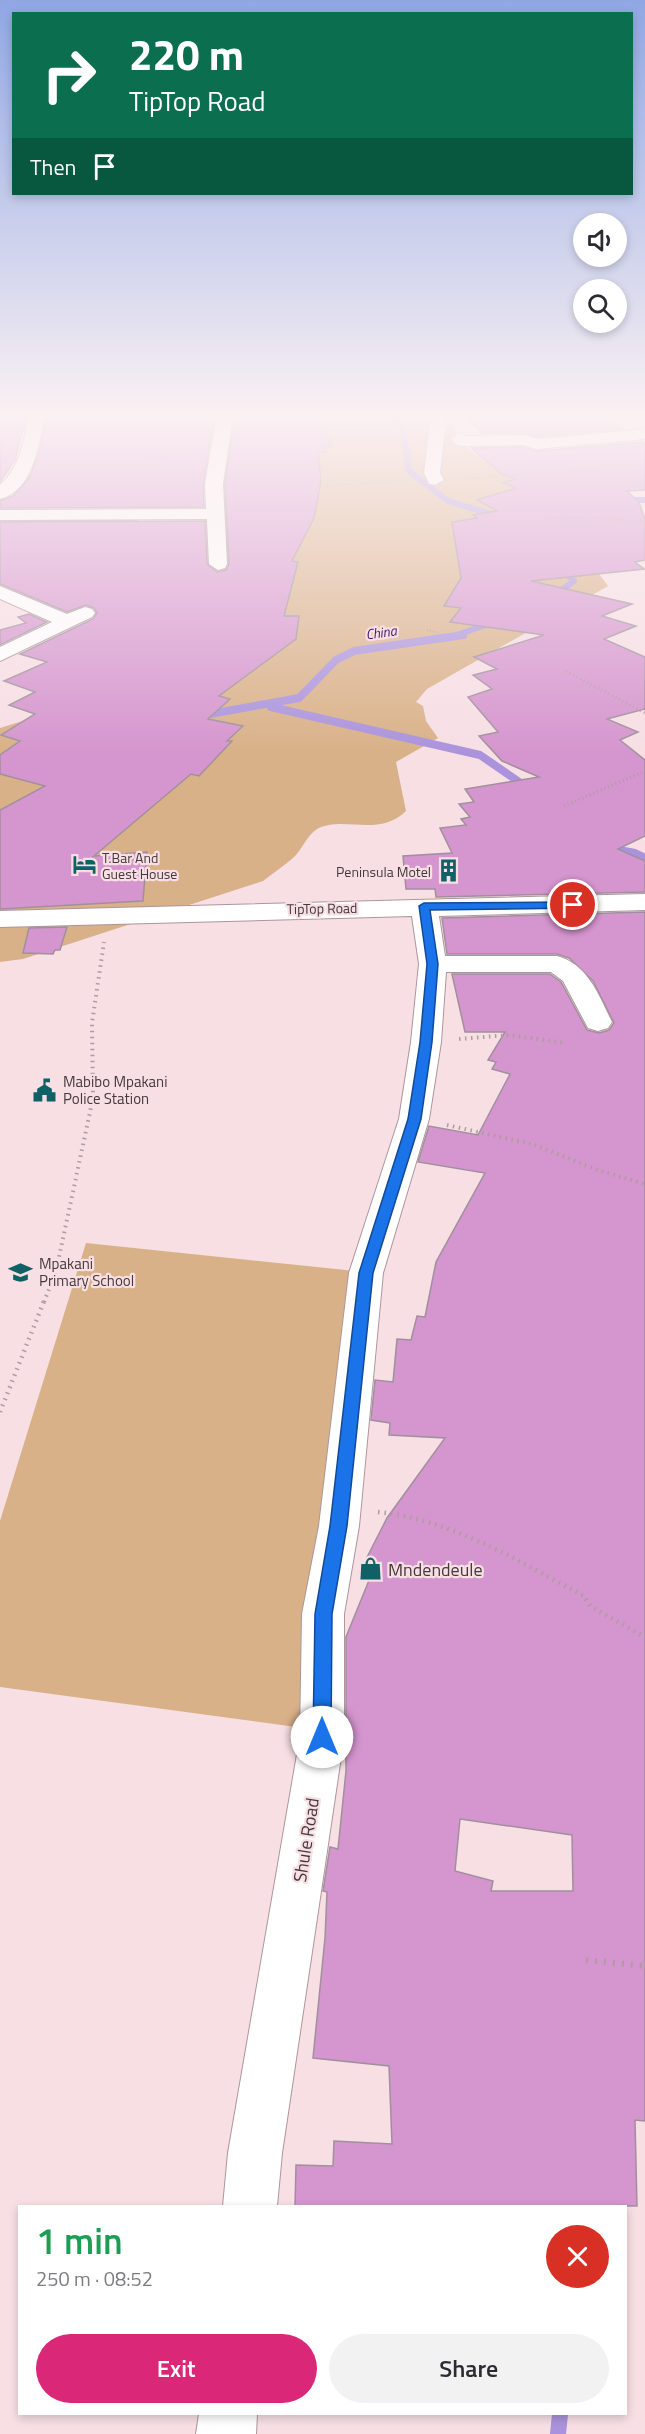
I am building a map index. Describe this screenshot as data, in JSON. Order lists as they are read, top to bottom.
{
  "streets": {
    "street": ["TipTop Road", "Shule Road"]
  },
  "crossings": [
    ["TipTop Road", "Shule Road"]
  ],
  "water": ["China"],
  "places": {
    "hotel": ["T.Bar And Guest House"],
    "building": ["Peninsula Motel"],
    "public building": ["Mabibo Mpakani Police Station"],
    "school or university": ["Mpakani Primary School"],
    "shop": ["Mndendeule"]
  },
  "page": {
    "turn": ["220 m", "TipTop Road"],
    "then": "Then",
    "heading": ["1 min", "250 m · 08:52"],
    "buttons": ["Exit", "Share"]
  }
}
